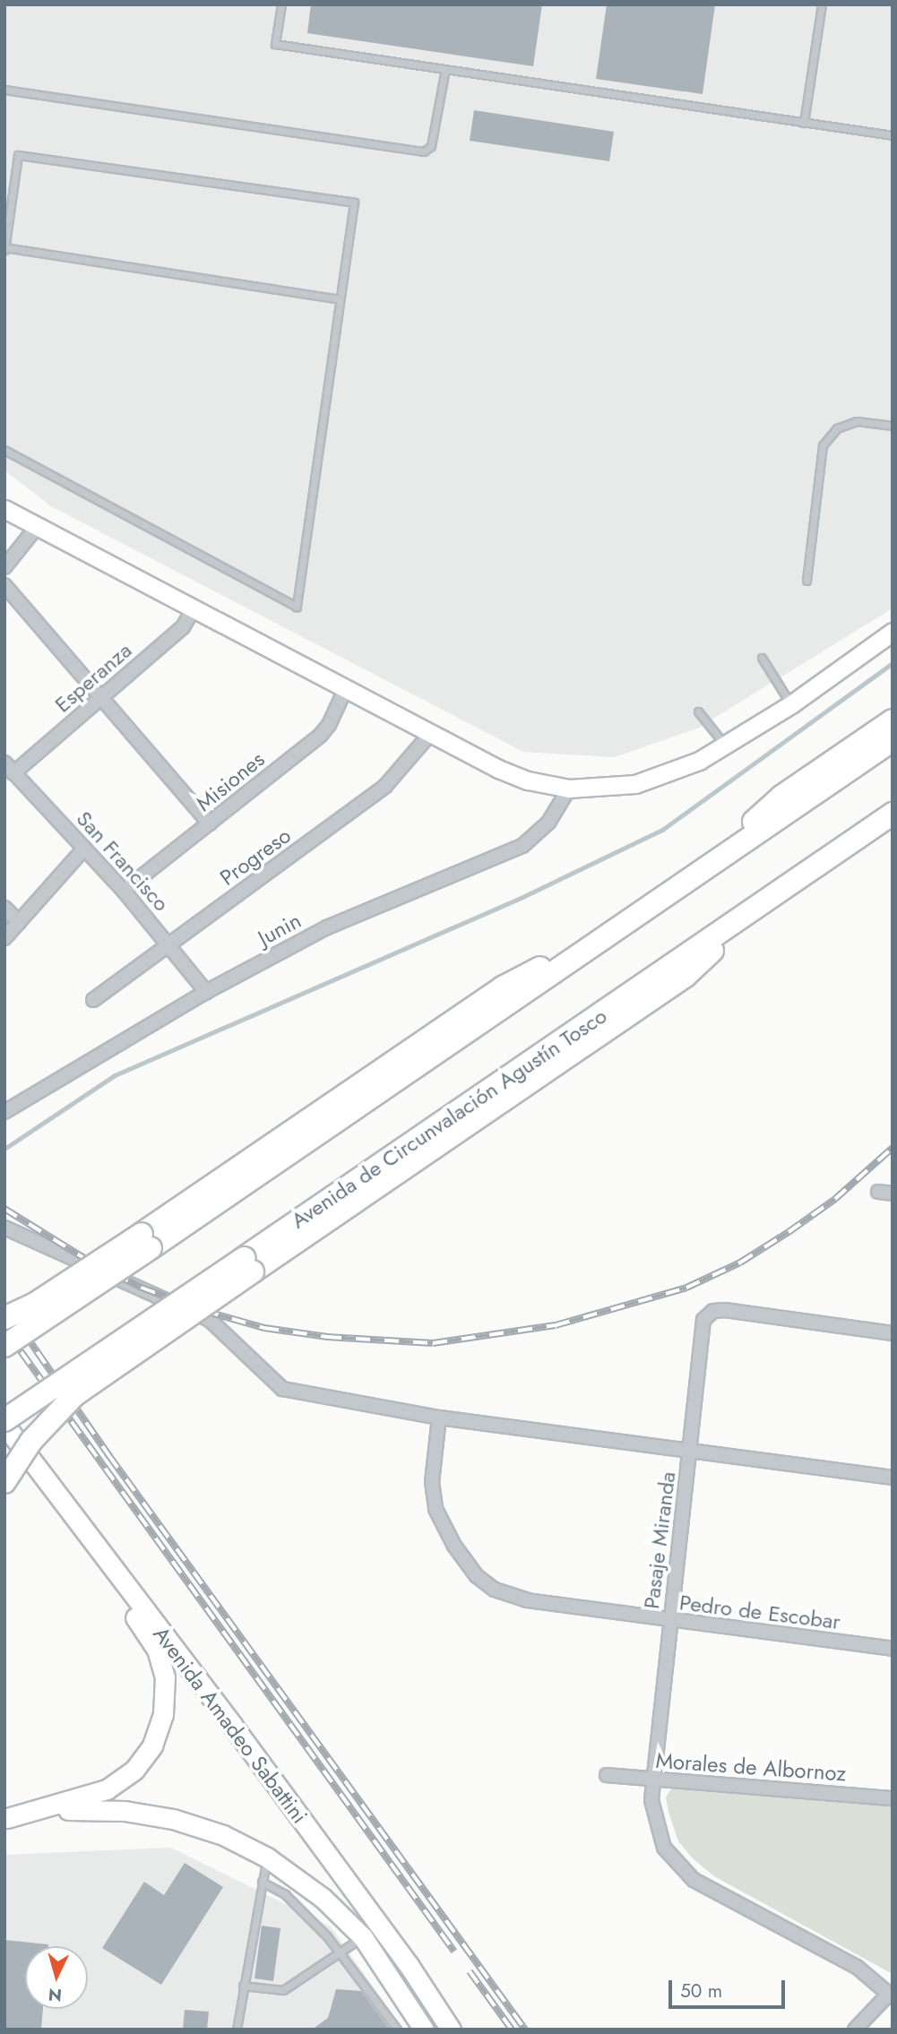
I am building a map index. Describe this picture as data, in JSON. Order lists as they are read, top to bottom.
{
  "streets": {
    "highway": ["Avenida de Circunvalación Agustín Tosco"],
    "main road": ["Avenida Amadeo Sabattini"],
    "street": [
      "Esperanza",
      "Misiones",
      "Progreso",
      "San Francisco",
      "Junin",
      "Pasaje Miranda",
      "Pedro de Escobar",
      "Morales de Albornoz"
    ]
  },
  "crossings": [
    ["Esperanza", "San Francisco"],
    ["Misiones", "San Francisco"],
    ["Progreso", "San Francisco"],
    ["San Francisco", "Junin"],
    ["Avenida de Circunvalación Agustín Tosco", "Avenida Amadeo Sabattini"],
    ["Pasaje Miranda", "Pedro de Escobar"],
    ["Pasaje Miranda", "Morales de Albornoz"]
  ],
  "scale_bar": "50 m",
  "north": "bottom"
}
